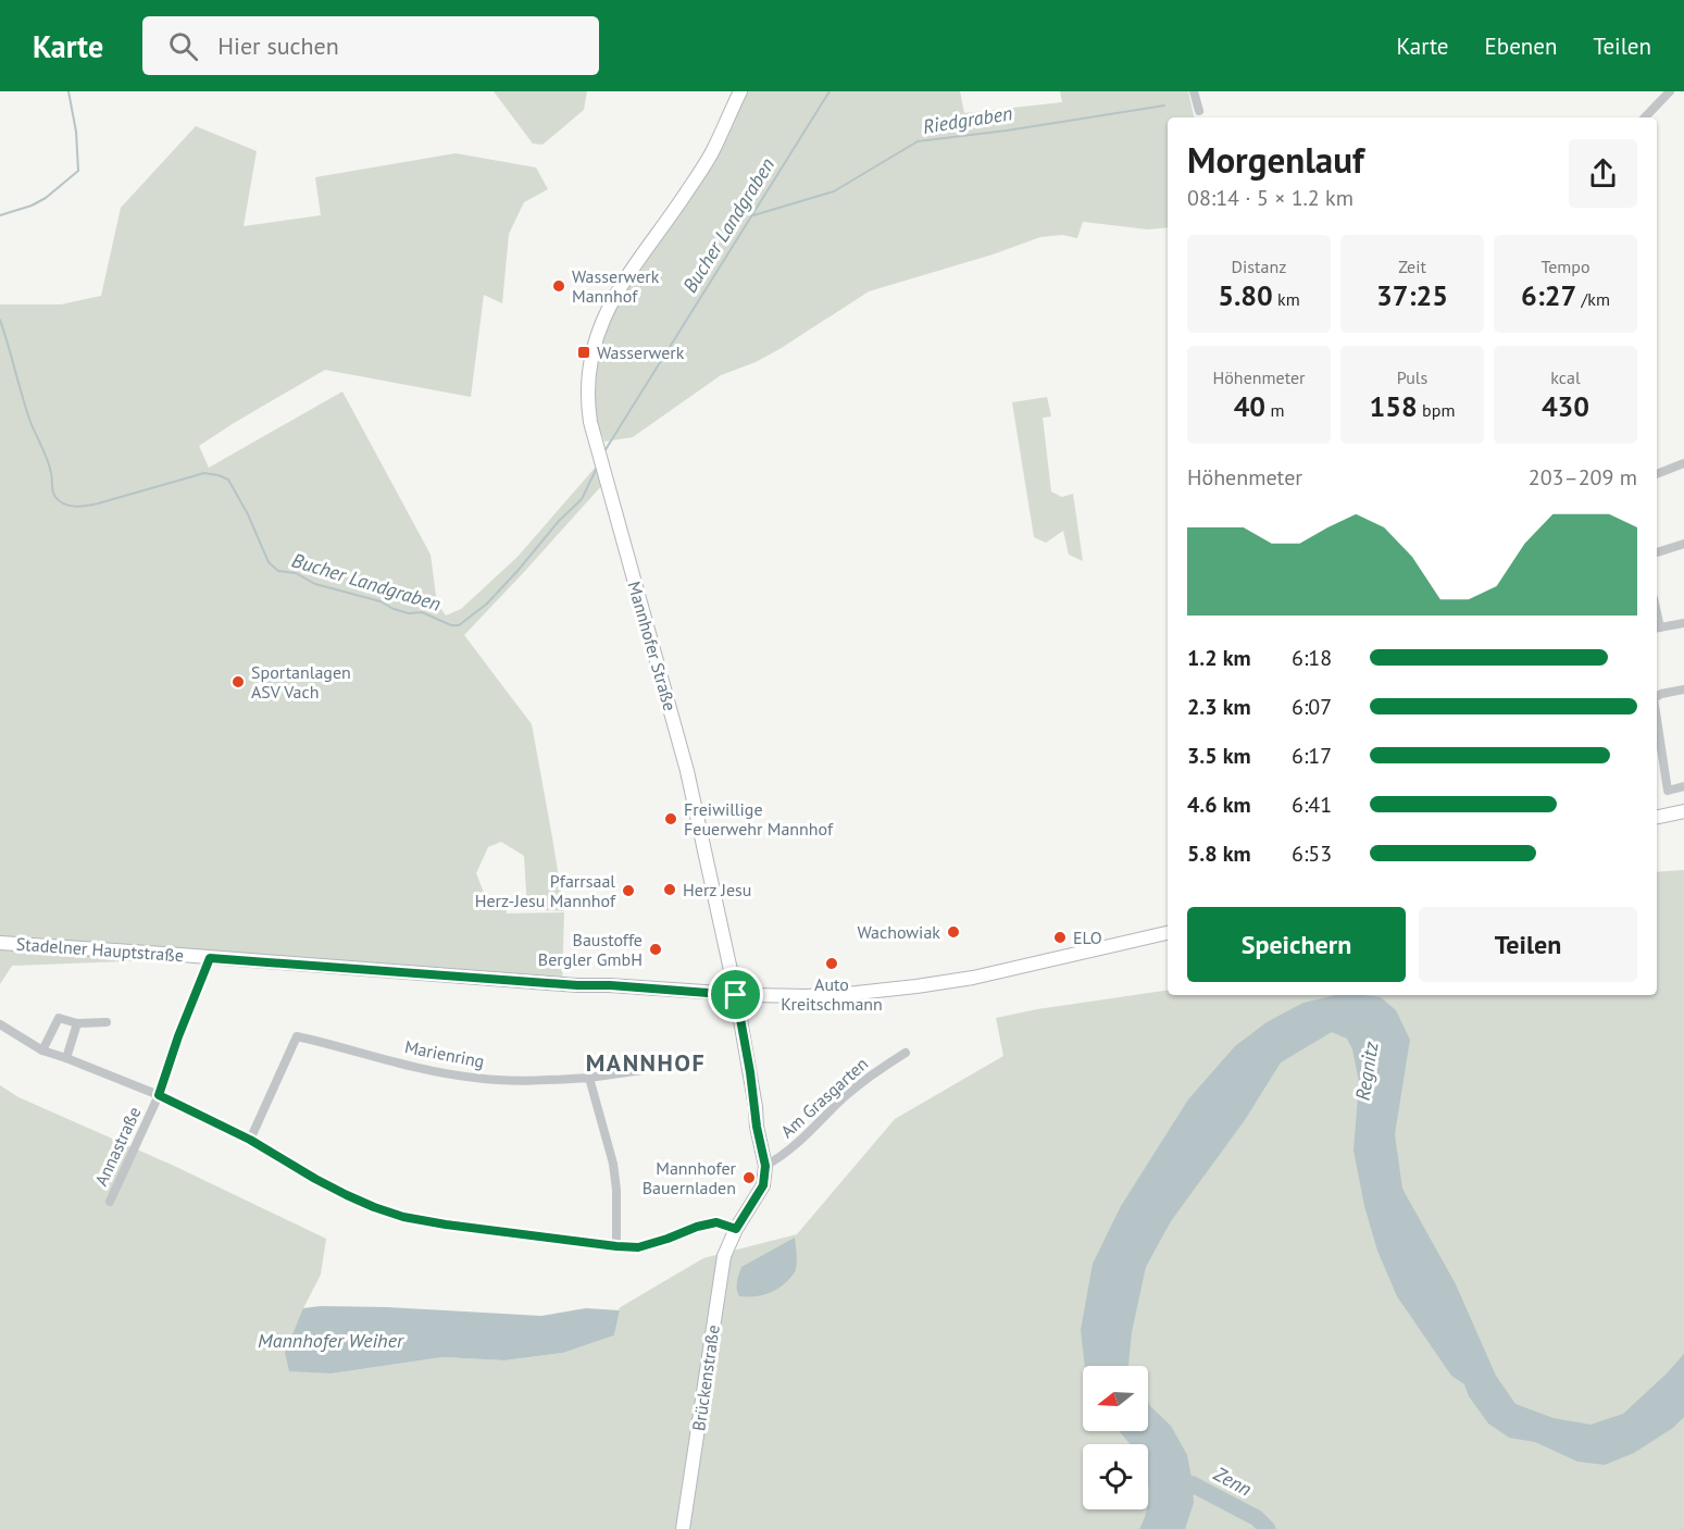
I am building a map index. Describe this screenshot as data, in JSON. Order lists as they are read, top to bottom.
{
  "streets": {
    "main road": ["Mannhofer Straße", "Stadelner Hauptstraße", "Brückenstraße"],
    "street": ["Marienring", "Am Grasgarten", "Annastraße"]
  },
  "crossings": [
    ["Mannhofer Straße", "Stadelner Hauptstraße"],
    ["Mannhofer Straße", "Am Grasgarten"],
    ["Mannhofer Straße", "Brückenstraße"],
    ["Stadelner Hauptstraße", "Annastraße"]
  ],
  "districts": ["MANNHOF"],
  "water": [
    "Riedgraben",
    "Bucher Landgraben",
    "Regnitz",
    "Mannhofer Weiher",
    "Zenn"
  ],
  "places": {
    "other": [
      "Wasserwerk Mannhof",
      "Sportanlagen ASV Vach",
      "Freiwillige Feuerwehr Mannhof",
      "Herz Jesu",
      "Pfarrsaal Herz-Jesu Mannhof",
      "Wachowiak",
      "ELO",
      "Baustoffe Bergler GmbH",
      "Auto Kreitschmann",
      "Mannhofer Bauernladen"
    ],
    "transit": ["Wasserwerk"]
  },
  "north": "left",
  "page": {
    "header": "Karte",
    "search": "Hier suchen",
    "nav": ["Karte", "Ebenen", "Teilen"],
    "heading": ["Morgenlauf", "08:14 · 5 × 1.2 km"],
    "stats": [
      ["Distanz", "5.80 km"],
      ["Zeit", "37:25"],
      ["Tempo", "6:27 /km"],
      ["Höhenmeter", "40 m"],
      ["Puls", "158 bpm"],
      ["kcal", "430"]
    ],
    "chart": ["Höhenmeter", "203–209 m"],
    "list": [
      {
        "name": "1.2 km",
        "note": "6:18"
      },
      {
        "name": "2.3 km",
        "note": "6:07"
      },
      {
        "name": "3.5 km",
        "note": "6:17"
      },
      {
        "name": "4.6 km",
        "note": "6:41"
      },
      {
        "name": "5.8 km",
        "note": "6:53"
      }
    ],
    "buttons": ["Speichern", "Teilen"]
  }
}
